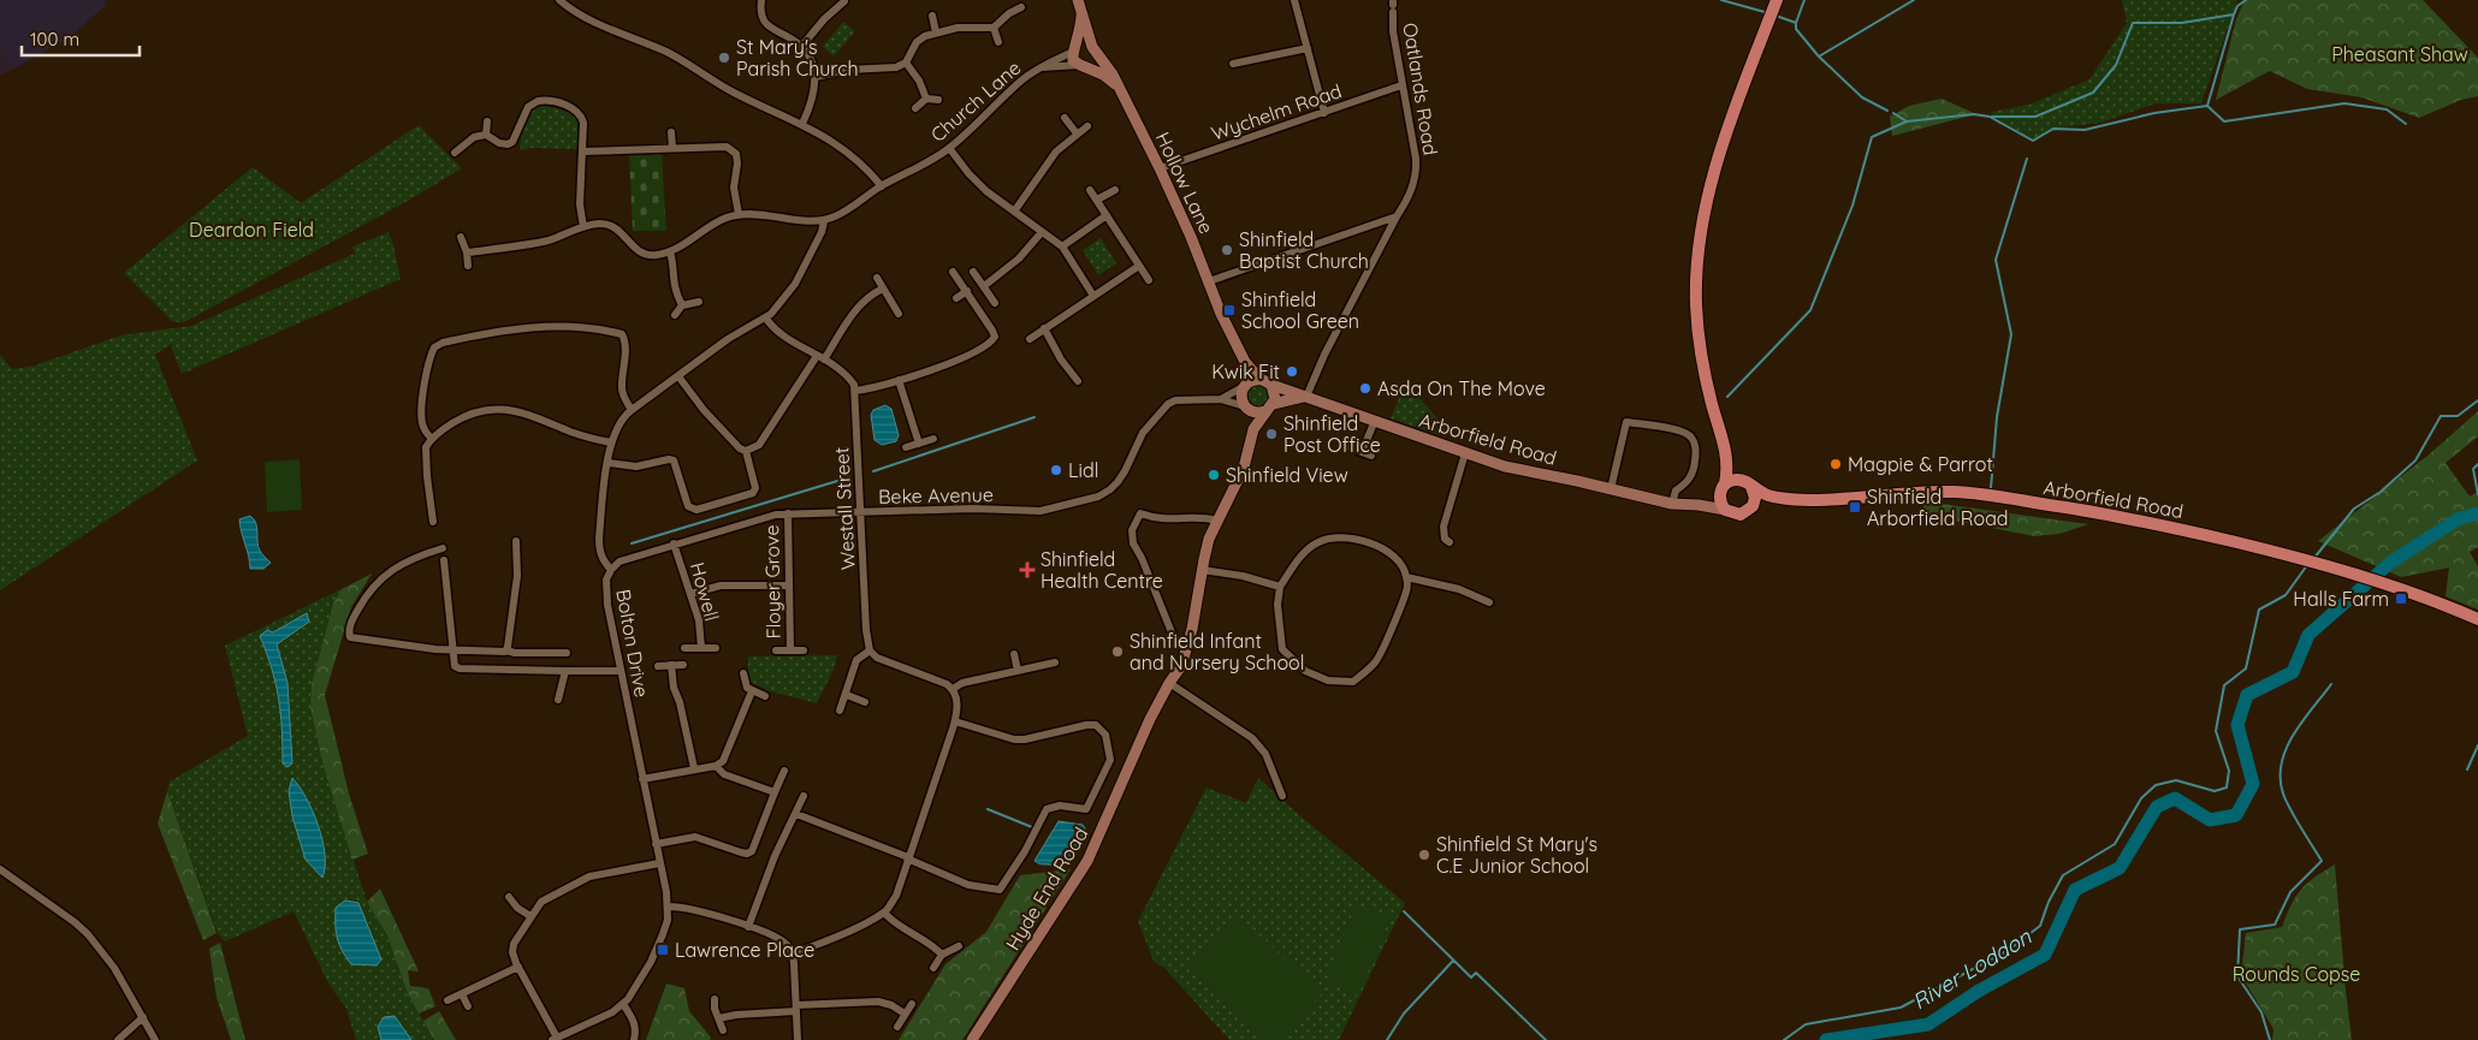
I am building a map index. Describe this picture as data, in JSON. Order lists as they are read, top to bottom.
{
  "streets": {
    "main road": ["Hollow Lane", "Arborfield Road", "Hyde End Road"],
    "street": [
      "Oatlands Road",
      "Church Lane",
      "Wychelm Road",
      "Beke Avenue",
      "Westall Street",
      "Floyer Grove",
      "Howell",
      "Bolton Drive"
    ]
  },
  "crossings": [
    ["Oatlands Road", "Wychelm Road"],
    ["Oatlands Road", "Arborfield Road"],
    ["Church Lane", "Hollow Lane"],
    ["Church Lane", "Bolton Drive"],
    ["Wychelm Road", "Hollow Lane"],
    ["Hollow Lane", "Arborfield Road"],
    ["Beke Avenue", "Westall Street"],
    ["Beke Avenue", "Floyer Grove"],
    ["Beke Avenue", "Howell"],
    ["Beke Avenue", "Bolton Drive"]
  ],
  "water": ["River Loddon"],
  "parks": ["Pheasant Shaw", "Deardon Field", "Rounds Copse"],
  "places": {
    "other": [
      "St Mary's Parish Church",
      "Shinfield Baptist Church",
      "Kwik Fit",
      "Asda On The Move",
      "Shinfield Post Office",
      "Magpie & Parrot",
      "Lidl",
      "Shinfield View",
      "Shinfield Infant and Nursery School",
      "Shinfield St Mary's C.E Junior School"
    ],
    "transit": [
      "Shinfield School Green",
      "Shinfield Arborfield Road",
      "Halls Farm",
      "Lawrence Place"
    ],
    "health": ["Shinfield Health Centre"]
  },
  "scale_bar": "100 m"
}
